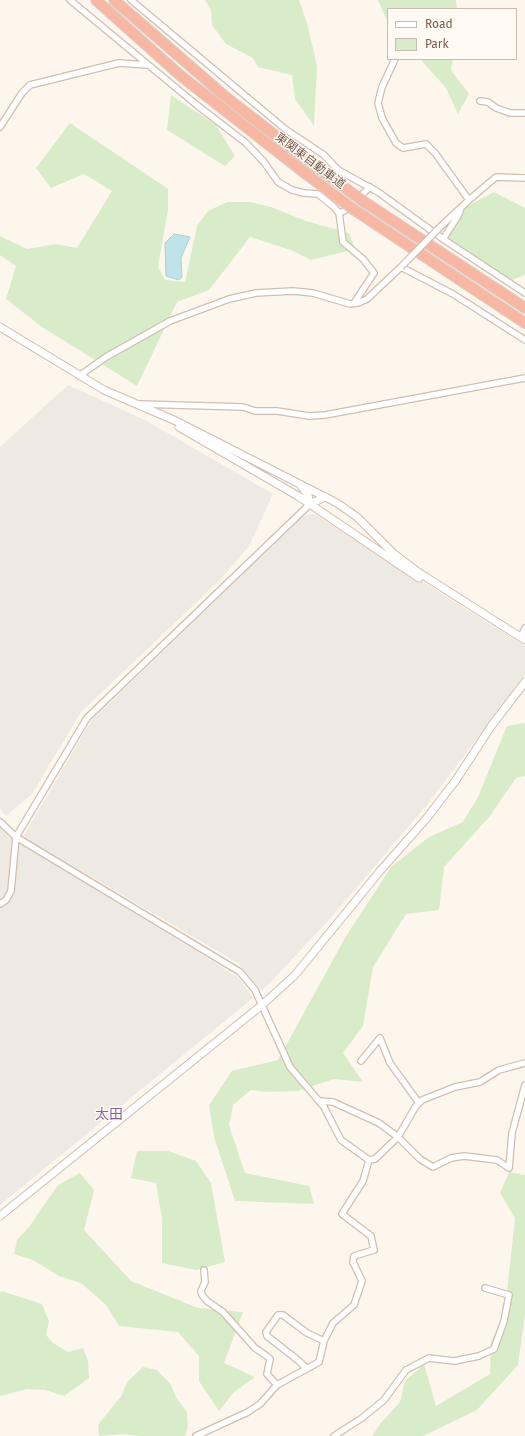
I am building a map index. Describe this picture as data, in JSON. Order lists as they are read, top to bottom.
{
  "streets": {
    "highway": ["東関東自動車道"]
  },
  "districts": ["太田"],
  "legend": ["Road", "Park"]
}
